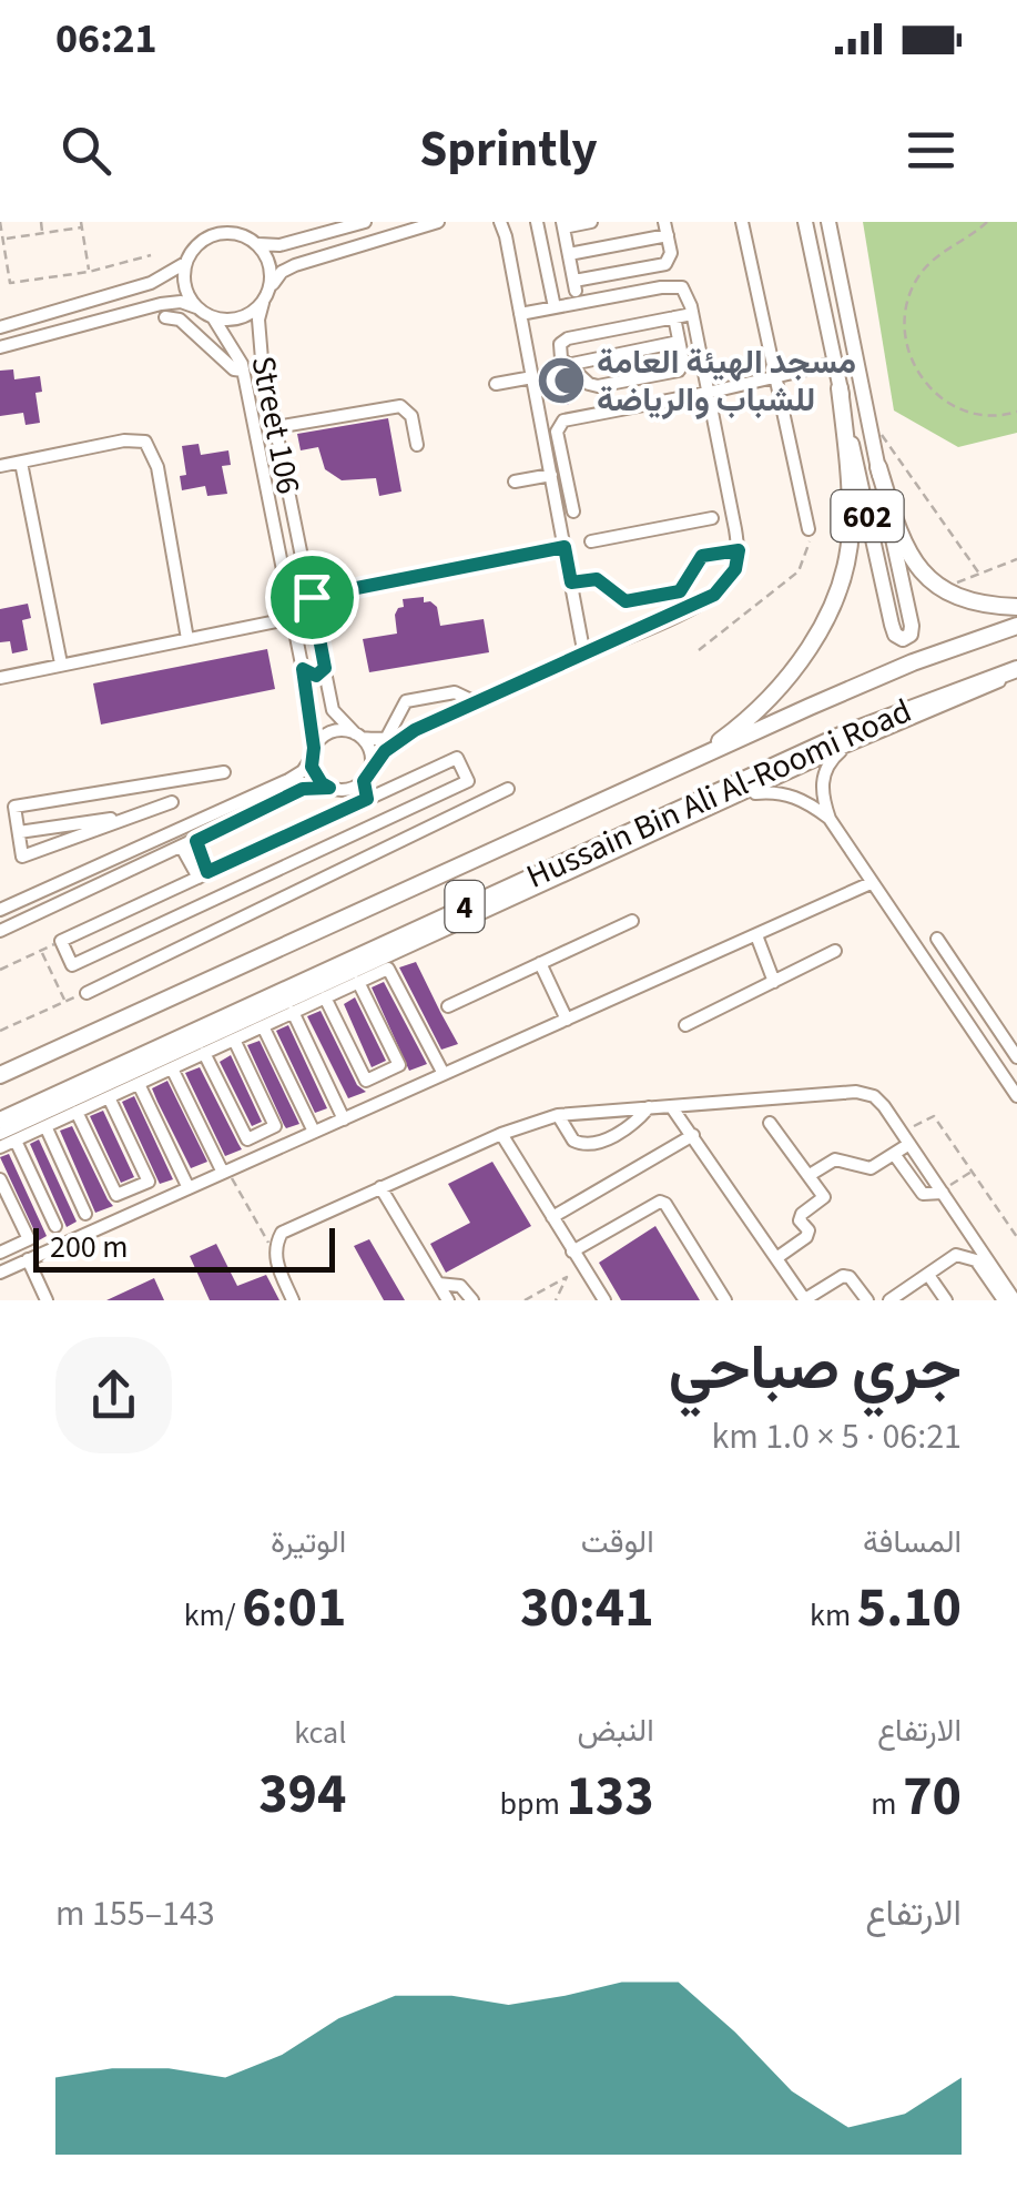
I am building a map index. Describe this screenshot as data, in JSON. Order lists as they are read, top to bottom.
{
  "streets": {
    "highway": ["Hussain Bin Ali Al-Roomi Road", "4"],
    "main road": ["602"],
    "street": ["Street 106"]
  },
  "places": {
    "mosque": ["مسجد الهيئة العامة للشباب والرياضة"]
  },
  "scale_bar": "200 m",
  "page": {
    "status": "06:21",
    "header": "Sprintly",
    "scale": "200 m",
    "heading": ["جري صباحي", "06:21 · 5 × 1.0 km"],
    "stats": [
      ["المسافة", "5.10 km"],
      ["الوقت", "30:41"],
      ["الوتيرة", "6:01 /km"],
      ["الارتفاع", "70 m"],
      ["النبض", "133 bpm"],
      ["kcal", "394"]
    ],
    "chart": ["الارتفاع", "143–155 m"]
  }
}
